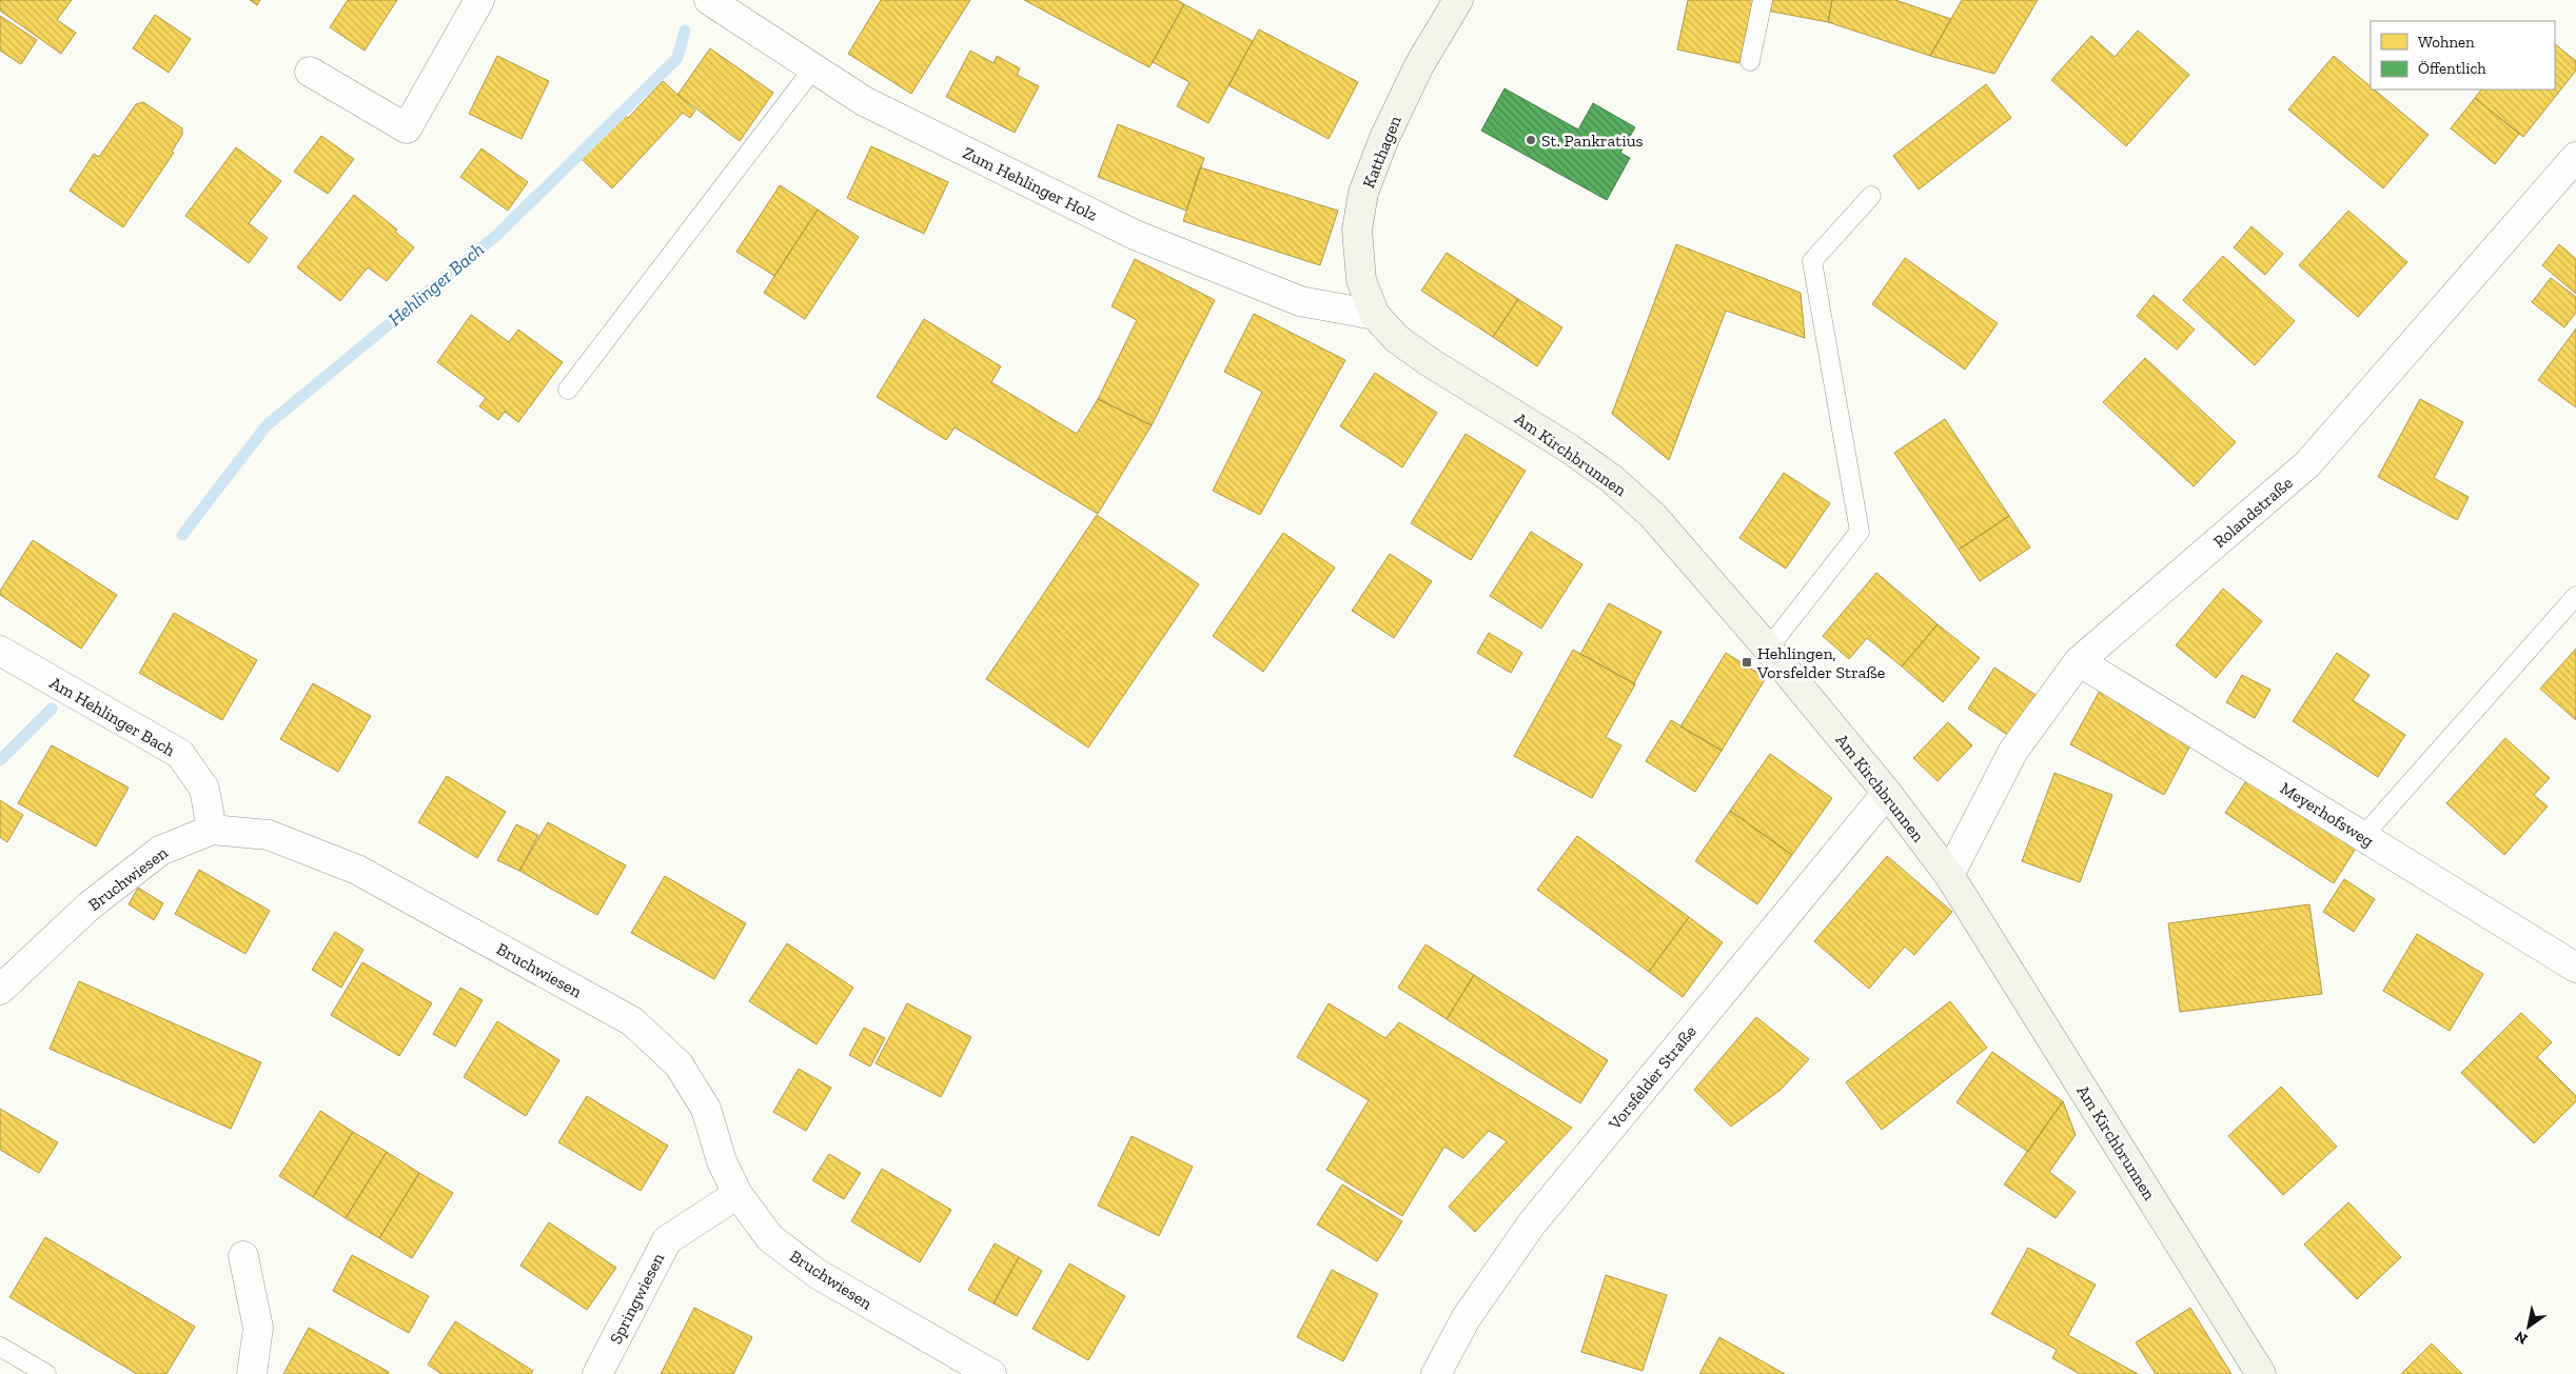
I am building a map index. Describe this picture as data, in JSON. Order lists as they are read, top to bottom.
{
  "streets": {
    "main road": ["Katthagen", "Am Kirchbrunnen"],
    "street": [
      "Zum Hehlinger Holz",
      "Rolandstraße",
      "Am Hehlinger Bach",
      "Meyerhofsweg",
      "Bruchwiesen",
      "Vorsfelder Straße",
      "Springwiesen"
    ]
  },
  "crossings": [
    ["Katthagen", "Zum Hehlinger Holz"],
    ["Katthagen", "Am Kirchbrunnen"],
    ["Zum Hehlinger Holz", "Am Kirchbrunnen"],
    ["Am Kirchbrunnen", "Rolandstraße"],
    ["Am Kirchbrunnen", "Vorsfelder Straße"],
    ["Rolandstraße", "Meyerhofsweg"],
    ["Am Hehlinger Bach", "Bruchwiesen"],
    ["Bruchwiesen", "Springwiesen"]
  ],
  "water": ["Hehlinger Bach"],
  "places": {
    "other": ["St. Pankratius"],
    "transit": ["Hehlingen, Vorsfelder Straße"]
  },
  "legend": ["Wohnen", "Öffentlich"],
  "north": "bottom left"
}
